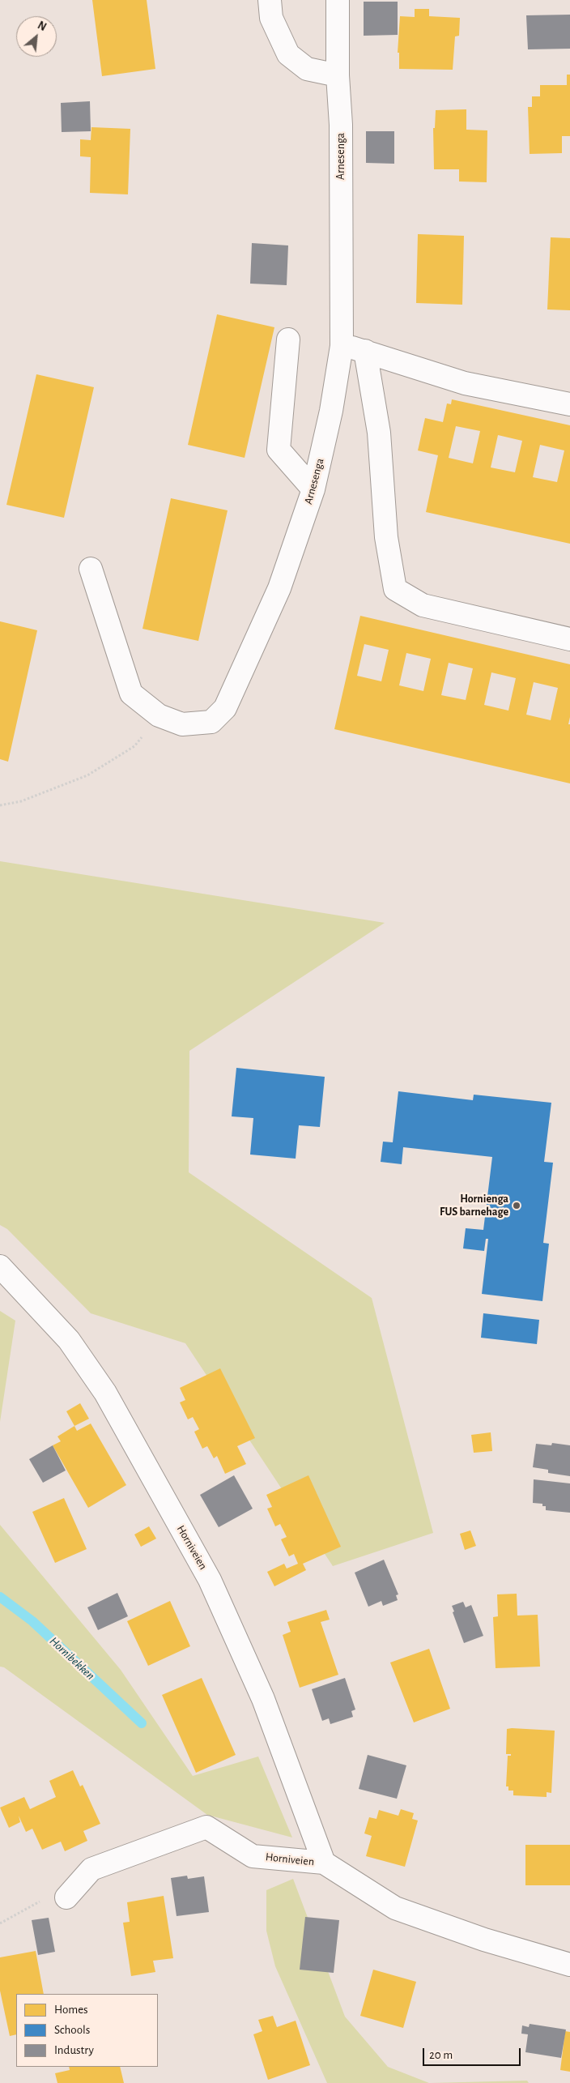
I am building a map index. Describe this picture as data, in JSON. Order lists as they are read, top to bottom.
{
  "streets": {
    "street": ["Arnesenga", "Horniveien"]
  },
  "water": ["Hornibekken"],
  "places": ["Hornienga FUS barnehage"],
  "legend": ["Homes", "Schools", "Industry"],
  "scale_bar": "20 m",
  "north": "top right"
}
